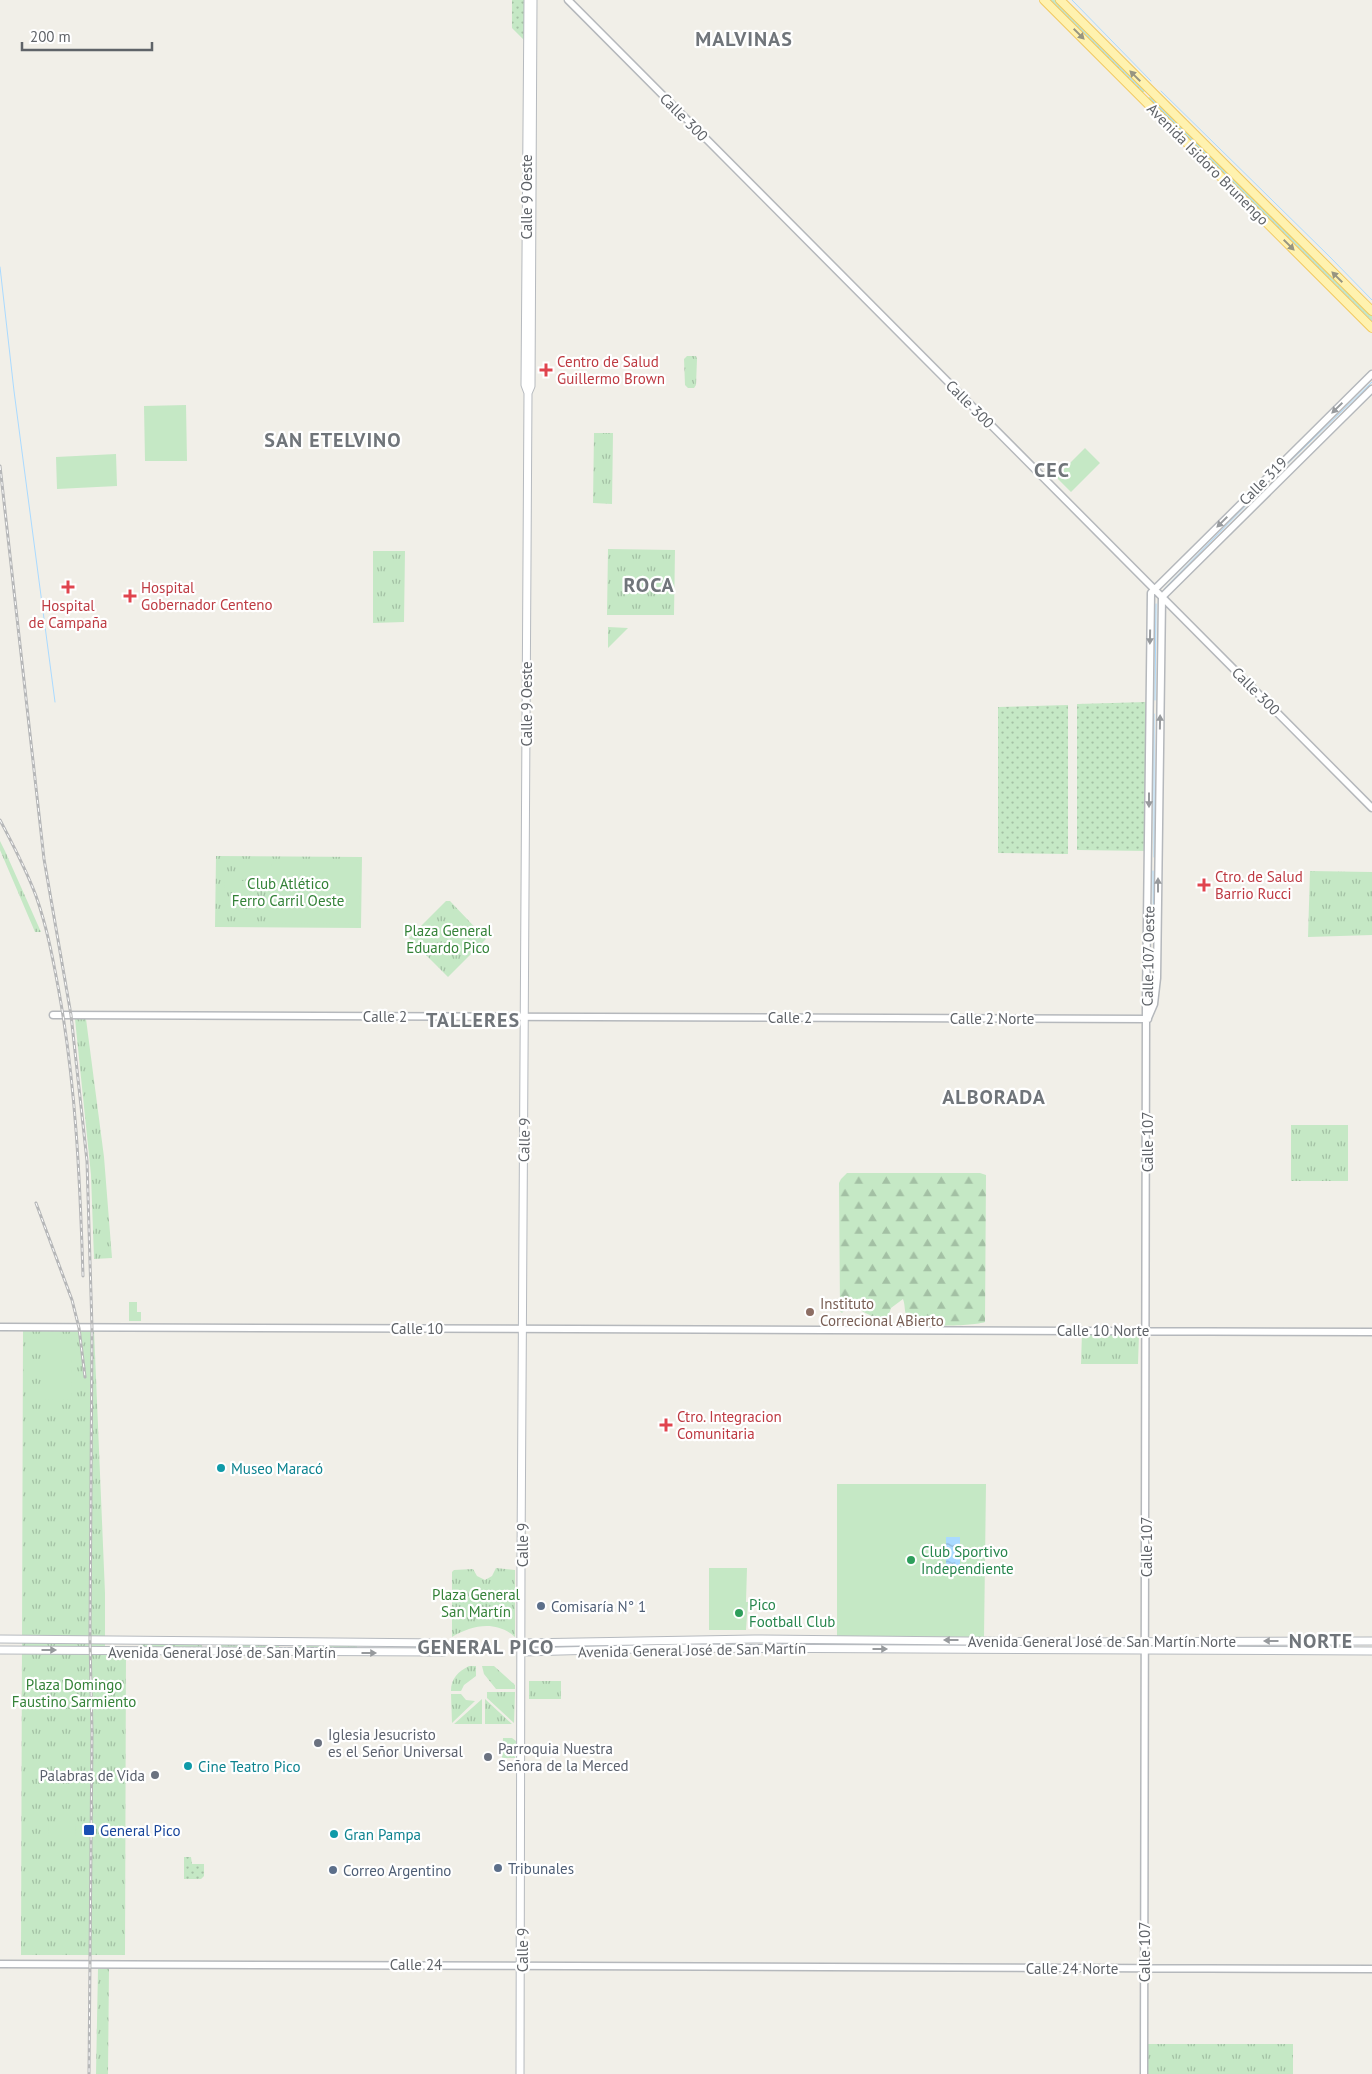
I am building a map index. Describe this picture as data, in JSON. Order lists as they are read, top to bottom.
{
  "streets": {
    "main road": [
      "Avenida Isidoro Brunengo",
      "Calle 9 Oeste",
      "Calle 9",
      "Avenida General José de San Martín Norte",
      "Avenida General José de San Martín"
    ],
    "street": [
      "Calle 300",
      "Calle 319",
      "Calle 107 Oeste",
      "Calle 2",
      "Calle 2 Norte",
      "Calle 107",
      "Calle 10",
      "Calle 10 Norte",
      "Calle 24",
      "Calle 24 Norte"
    ]
  },
  "crossings": [
    ["Calle 300", "Calle 319"],
    ["Calle 300", "Calle 107 Oeste"],
    ["Calle 9 Oeste", "Calle 2"],
    ["Calle 9 Oeste", "Calle 9"],
    ["Calle 319", "Calle 107 Oeste"],
    ["Calle 107 Oeste", "Calle 2 Norte"],
    ["Calle 107 Oeste", "Calle 107"],
    ["Calle 2", "Calle 2 Norte"],
    ["Calle 2", "Calle 9"],
    ["Calle 2 Norte", "Calle 107"],
    ["Calle 9", "Calle 10"],
    ["Calle 9", "Avenida General José de San Martín"],
    ["Calle 9", "Calle 24"],
    ["Calle 107", "Calle 10 Norte"],
    ["Calle 107", "Avenida General José de San Martín Norte"],
    ["Calle 107", "Calle 24 Norte"],
    ["Calle 10", "Calle 10 Norte"],
    ["Avenida General José de San Martín Norte", "Avenida General José de San Martín"],
    ["Calle 24", "Calle 24 Norte"]
  ],
  "districts": [
    "MALVINAS",
    "SAN ETELVINO",
    "CEC",
    "ROCA",
    "TALLERES",
    "ALBORADA",
    "NORTE",
    "GENERAL PICO"
  ],
  "parks": [
    "Club Atlético Ferro Carril Oeste",
    "Plaza General Eduardo Pico",
    "Plaza General San Martín",
    "Plaza Domingo Faustino Sarmiento"
  ],
  "places": {
    "health": [
      "Centro de Salud Guillermo Brown",
      "Hospital de Campaña",
      "Hospital Gobernador Centeno",
      "Ctro. de Salud Barrio Rucci",
      "Ctro. Integracion Comunitaria"
    ],
    "other": [
      "Instituto Correcional ABierto",
      "Museo Maracó",
      "Club Sportivo Independiente",
      "Comisaría N° 1",
      "Pico Football Club",
      "Iglesia Jesucristo es el Señor Universal",
      "Parroquia Nuestra Señora de la Merced",
      "Cine Teatro Pico",
      "Palabras de Vida",
      "Gran Pampa",
      "Tribunales",
      "Correo Argentino"
    ],
    "transit": ["General Pico"]
  },
  "scale_bar": "200 m"
}
